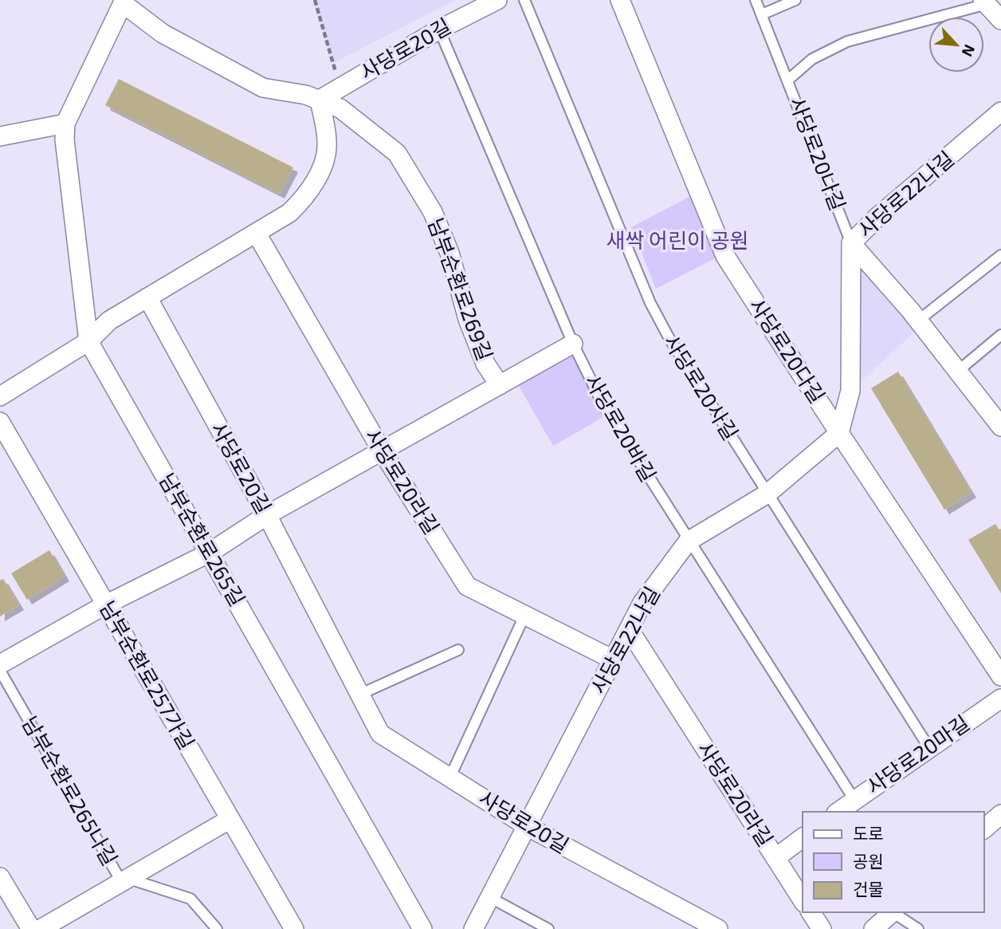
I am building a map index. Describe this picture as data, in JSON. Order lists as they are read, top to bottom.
{
  "streets": {
    "street": [
      "사당로20길",
      "사당로20나길",
      "사당로22나길",
      "남부순환로269길",
      "사당로20다길",
      "사당로20라길",
      "남부순환로265길",
      "남부순환로257가길",
      "사당로20마길"
    ],
    "lane": ["사당로20사길", "사당로20바길", "남부순환로265나길"]
  },
  "crossings": [
    ["사당로20길", "사당로22나길"],
    ["사당로20길", "남부순환로269길"],
    ["사당로20길", "사당로20바길"],
    ["사당로20나길", "사당로22나길"],
    ["사당로22나길", "사당로20다길"],
    ["사당로22나길", "사당로20사길"],
    ["사당로22나길", "사당로20바길"],
    ["사당로22나길", "사당로20라길"],
    ["남부순환로269길", "사당로20바길"],
    ["남부순환로269길", "사당로20라길"],
    ["남부순환로269길", "남부순환로265길"],
    ["남부순환로269길", "남부순환로257가길"],
    ["사당로20사길", "사당로20마길"],
    ["사당로20바길", "사당로20마길"]
  ],
  "parks": ["새싹 어린이 공원"],
  "legend": ["도로", "공원", "건물"],
  "north": "bottom right"
}
